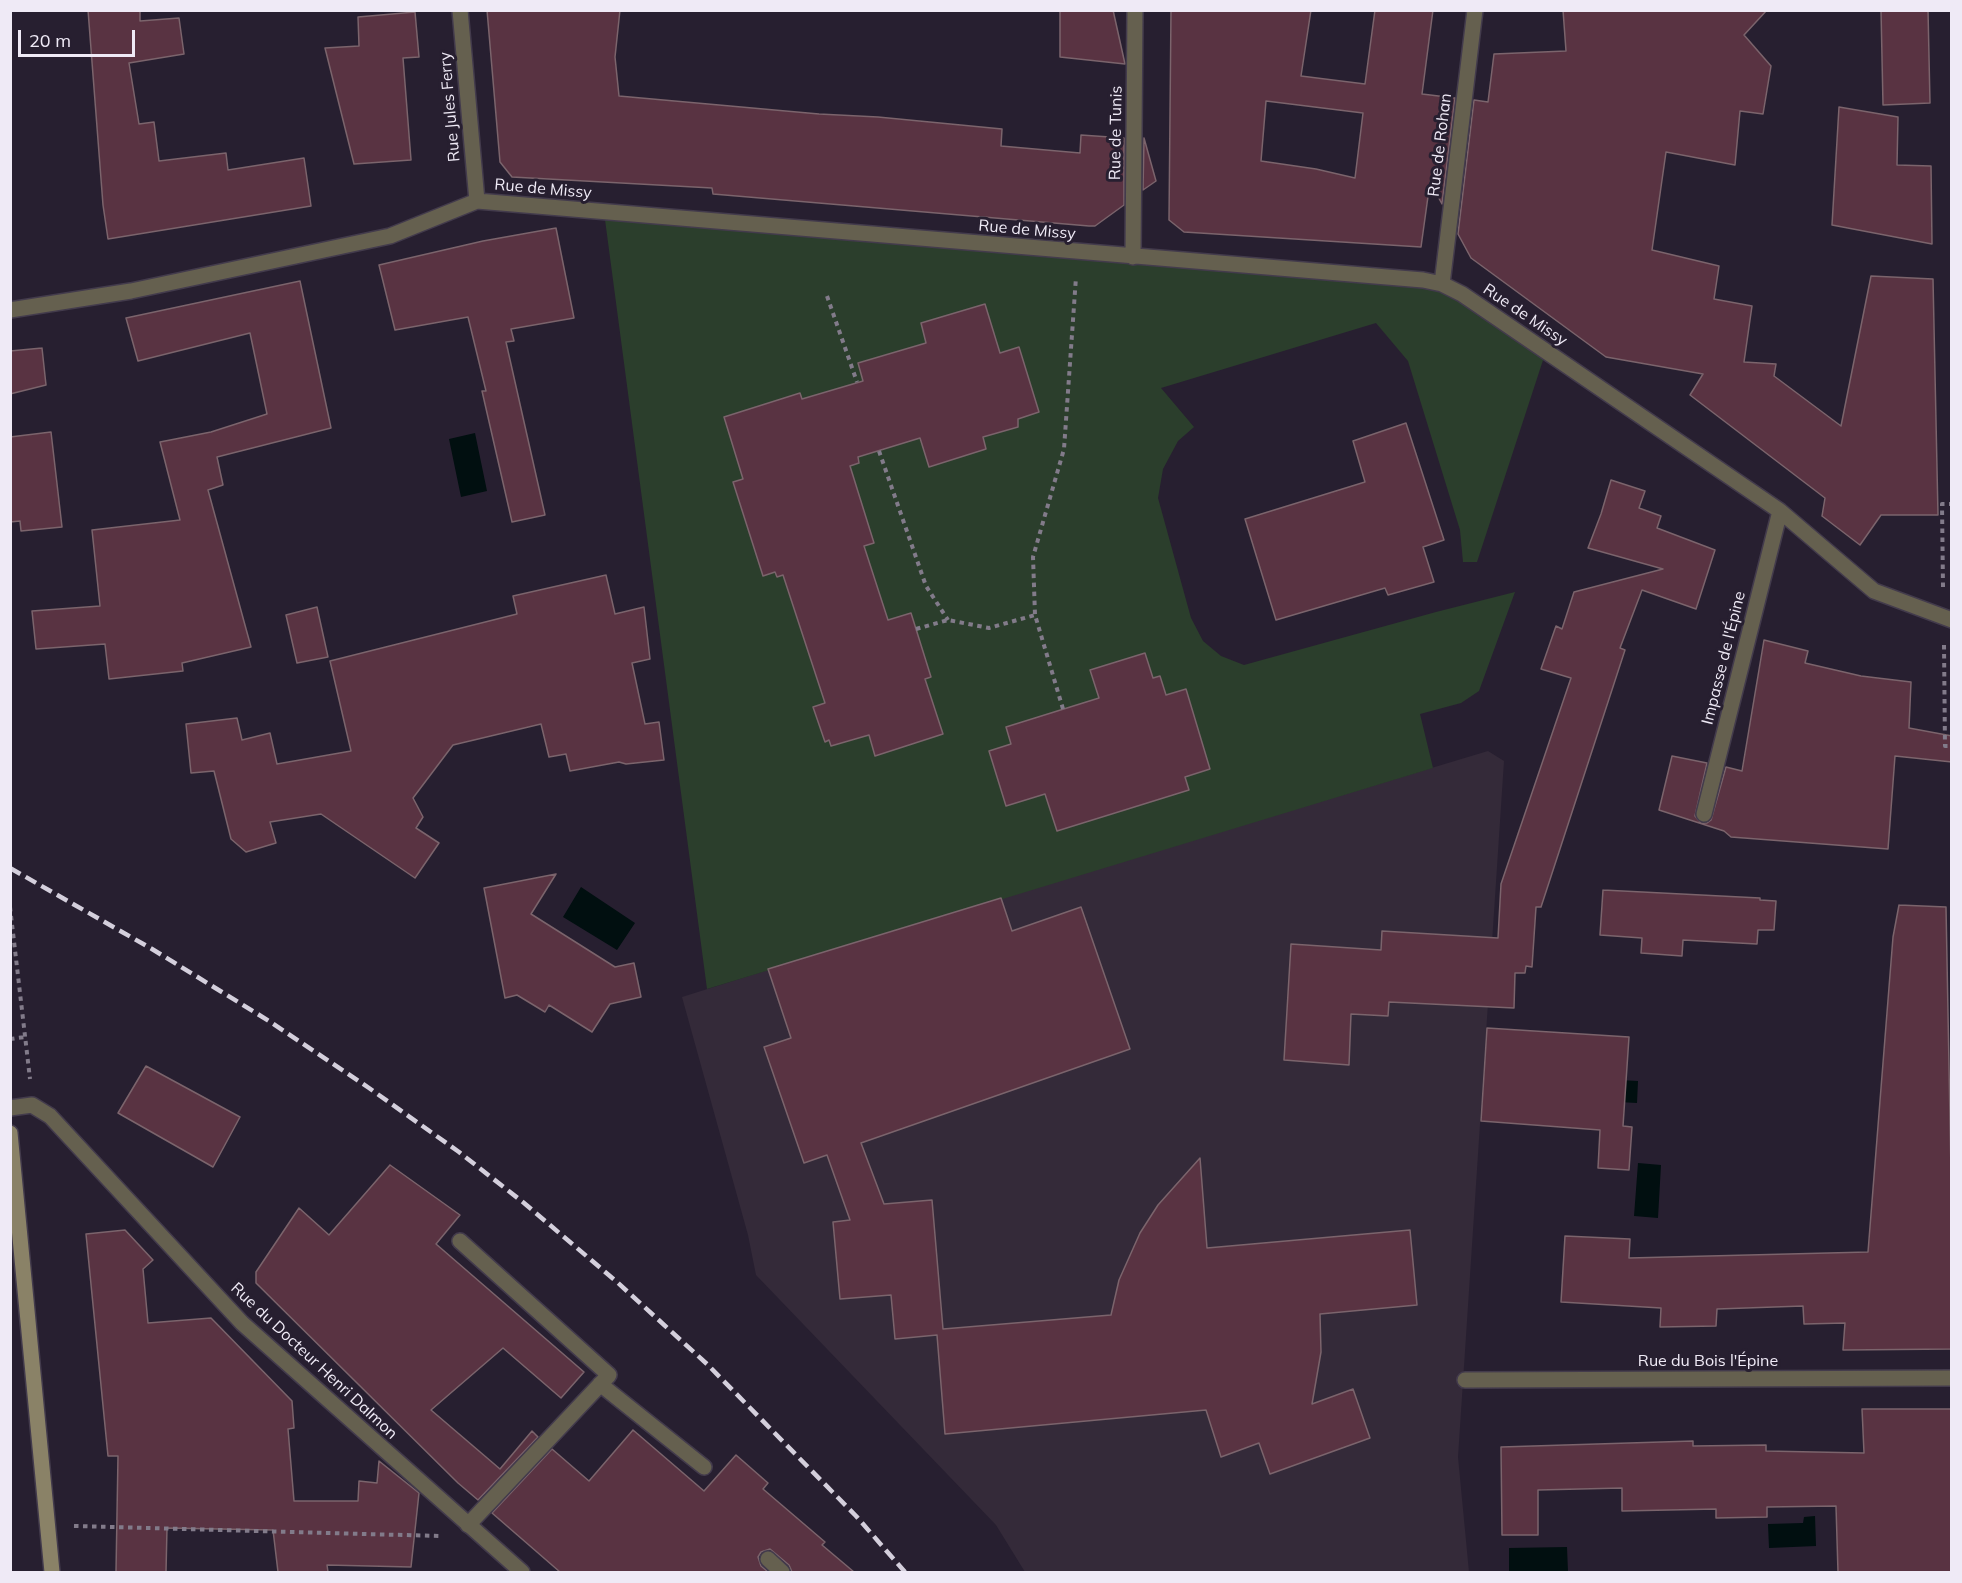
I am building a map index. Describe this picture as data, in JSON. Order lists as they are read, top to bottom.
{
  "streets": {
    "street": [
      "Rue Jules Ferry",
      "Rue de Tunis",
      "Rue de Rohan",
      "Rue de Missy",
      "Impasse de l'Épine",
      "Rue du Docteur Henri Dalmon",
      "Rue du Bois l'Épine"
    ]
  },
  "crossings": [
    ["Rue Jules Ferry", "Rue de Missy"],
    ["Rue de Tunis", "Rue de Missy"],
    ["Rue de Rohan", "Rue de Missy"],
    ["Rue de Missy", "Impasse de l'Épine"]
  ],
  "scale_bar": "20 m"
}
